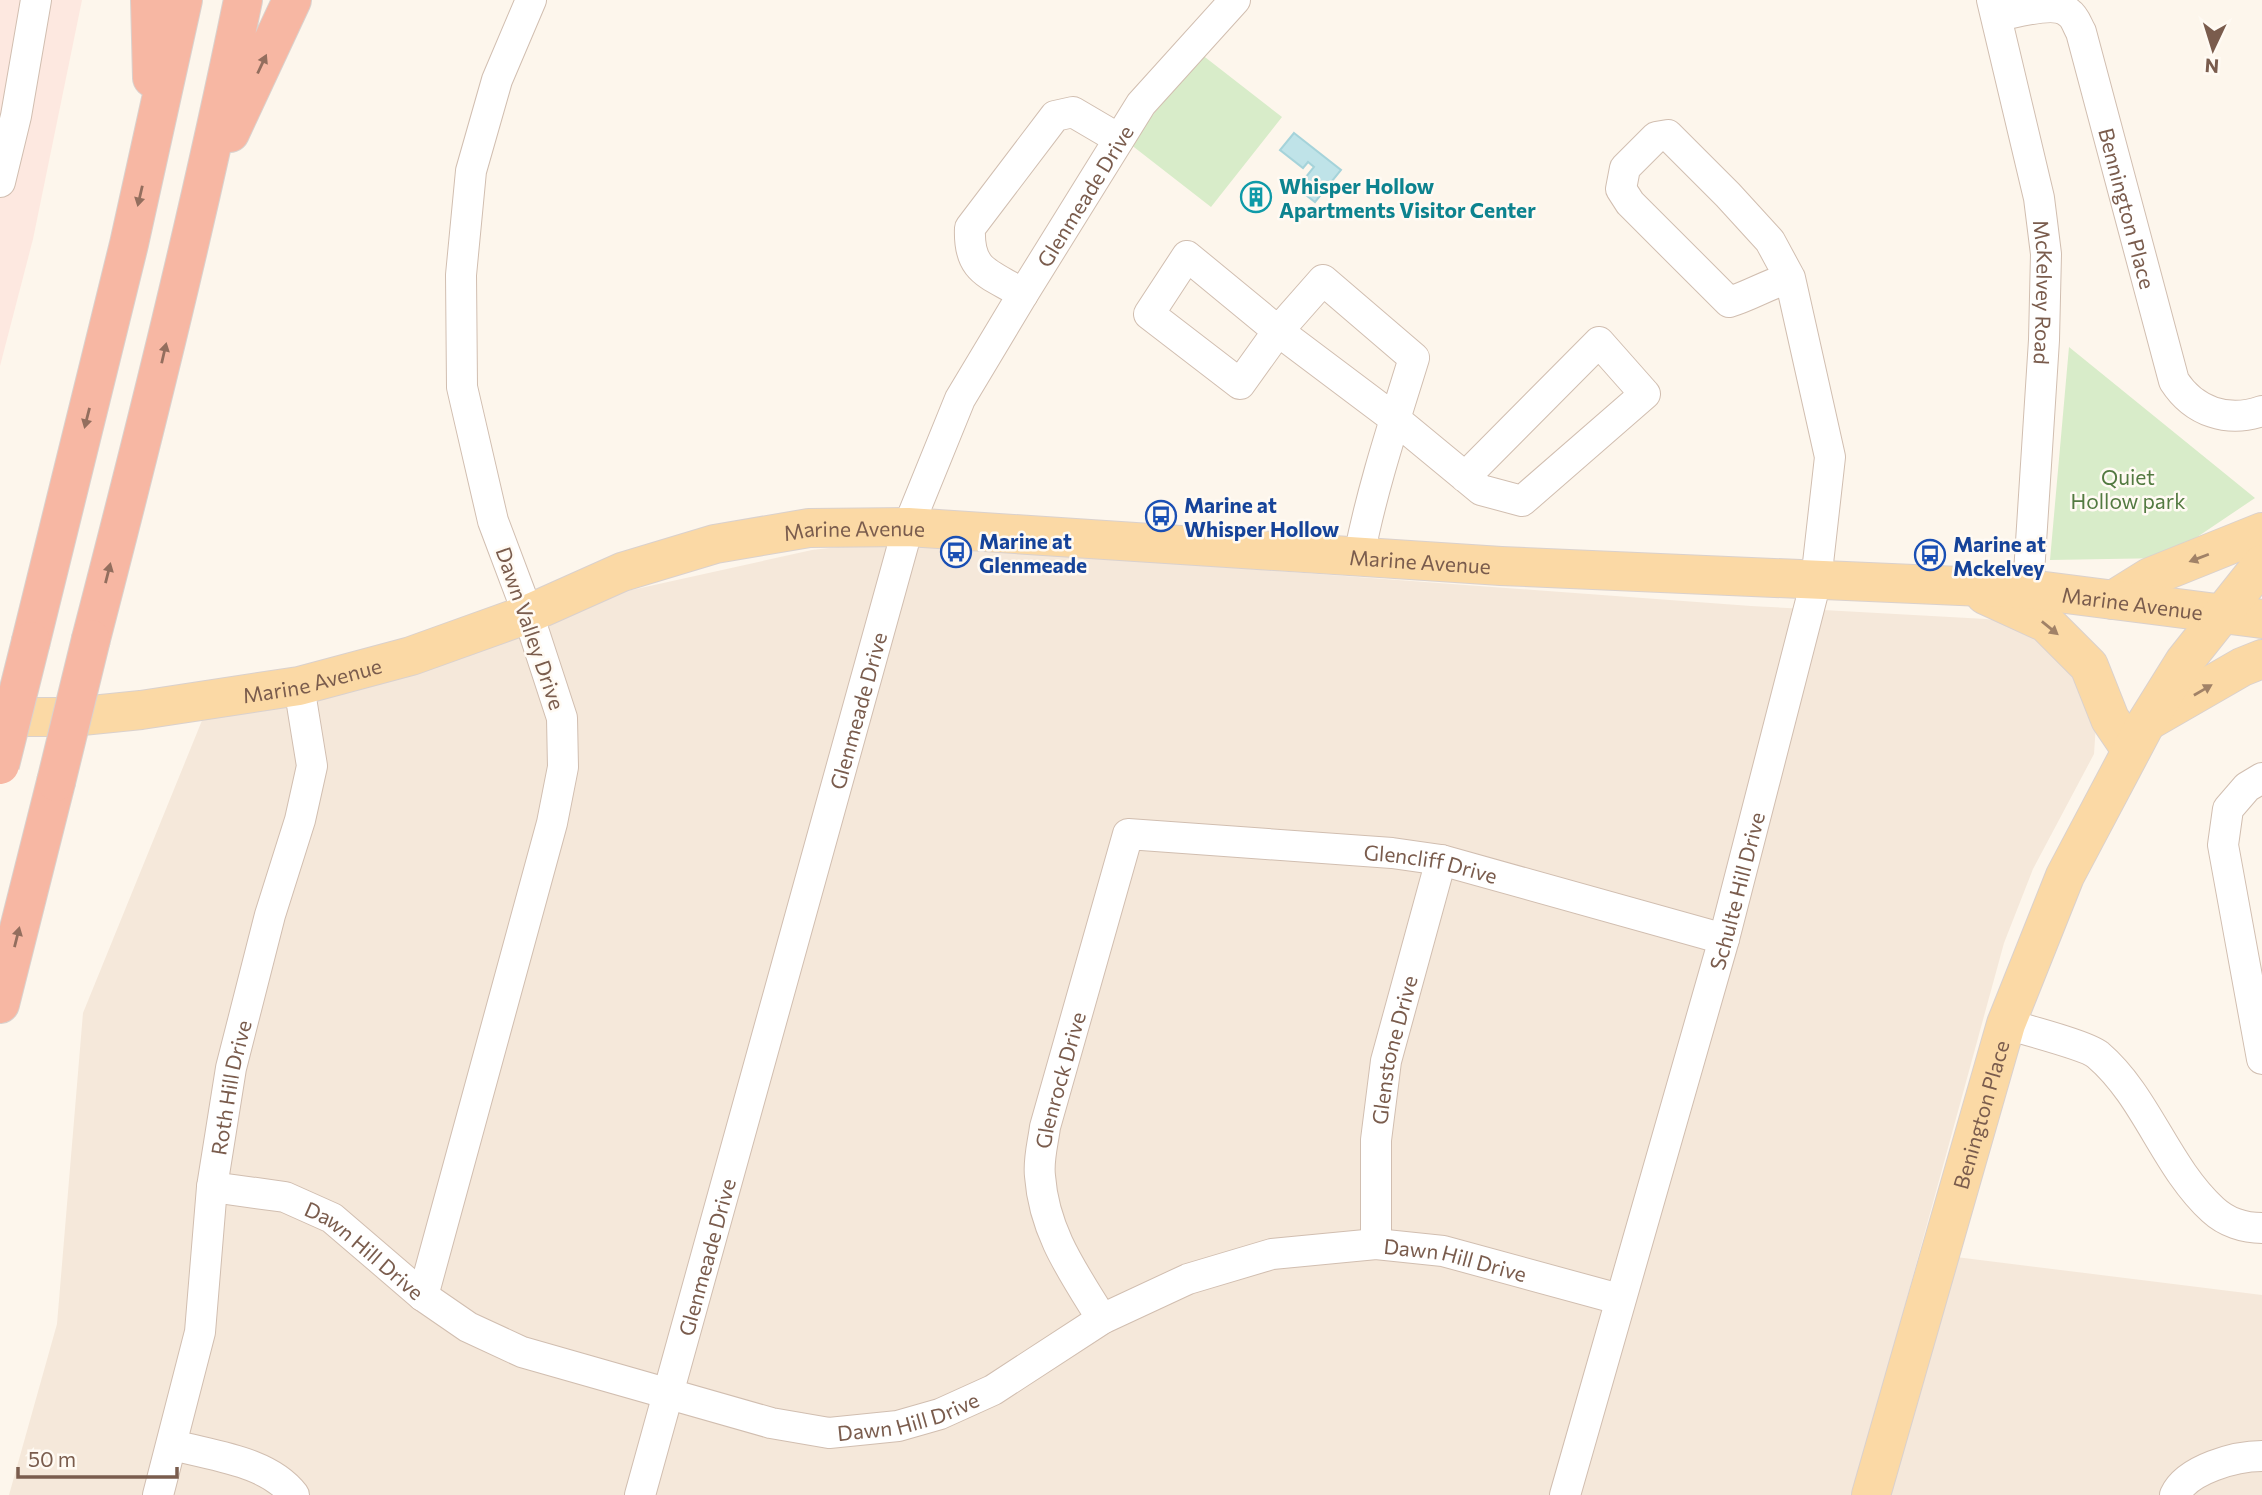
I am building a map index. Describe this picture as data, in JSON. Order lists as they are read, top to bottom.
{
  "streets": {
    "main road": ["Marine Avenue", "Benington Place"],
    "street": [
      "Glenmeade Drive",
      "Bennington Place",
      "McKelvey Road",
      "Dawn Valley Drive",
      "Glencliff Drive",
      "Schulte Hill Drive",
      "Glenstone Drive",
      "Glenrock Drive",
      "Roth Hill Drive",
      "Dawn Hill Drive"
    ]
  },
  "crossings": [
    ["Glenmeade Drive", "Marine Avenue"],
    ["Glenmeade Drive", "Dawn Hill Drive"],
    ["Bennington Place", "McKelvey Road"],
    ["McKelvey Road", "Marine Avenue"],
    ["Marine Avenue", "Dawn Valley Drive"],
    ["Marine Avenue", "Schulte Hill Drive"],
    ["Marine Avenue", "Roth Hill Drive"],
    ["Dawn Valley Drive", "Dawn Hill Drive"],
    ["Glencliff Drive", "Schulte Hill Drive"],
    ["Glencliff Drive", "Glenstone Drive"],
    ["Glencliff Drive", "Glenrock Drive"],
    ["Schulte Hill Drive", "Dawn Hill Drive"],
    ["Glenstone Drive", "Dawn Hill Drive"],
    ["Glenrock Drive", "Dawn Hill Drive"],
    ["Roth Hill Drive", "Dawn Hill Drive"]
  ],
  "parks": ["Quiet Hollow park"],
  "places": {
    "building": ["Whisper Hollow Apartments Visitor Center"],
    "bus stop": ["Marine at Whisper Hollow", "Marine at Glenmeade", "Marine at Mckelvey"]
  },
  "scale_bar": "50 m",
  "north": "bottom"
}
